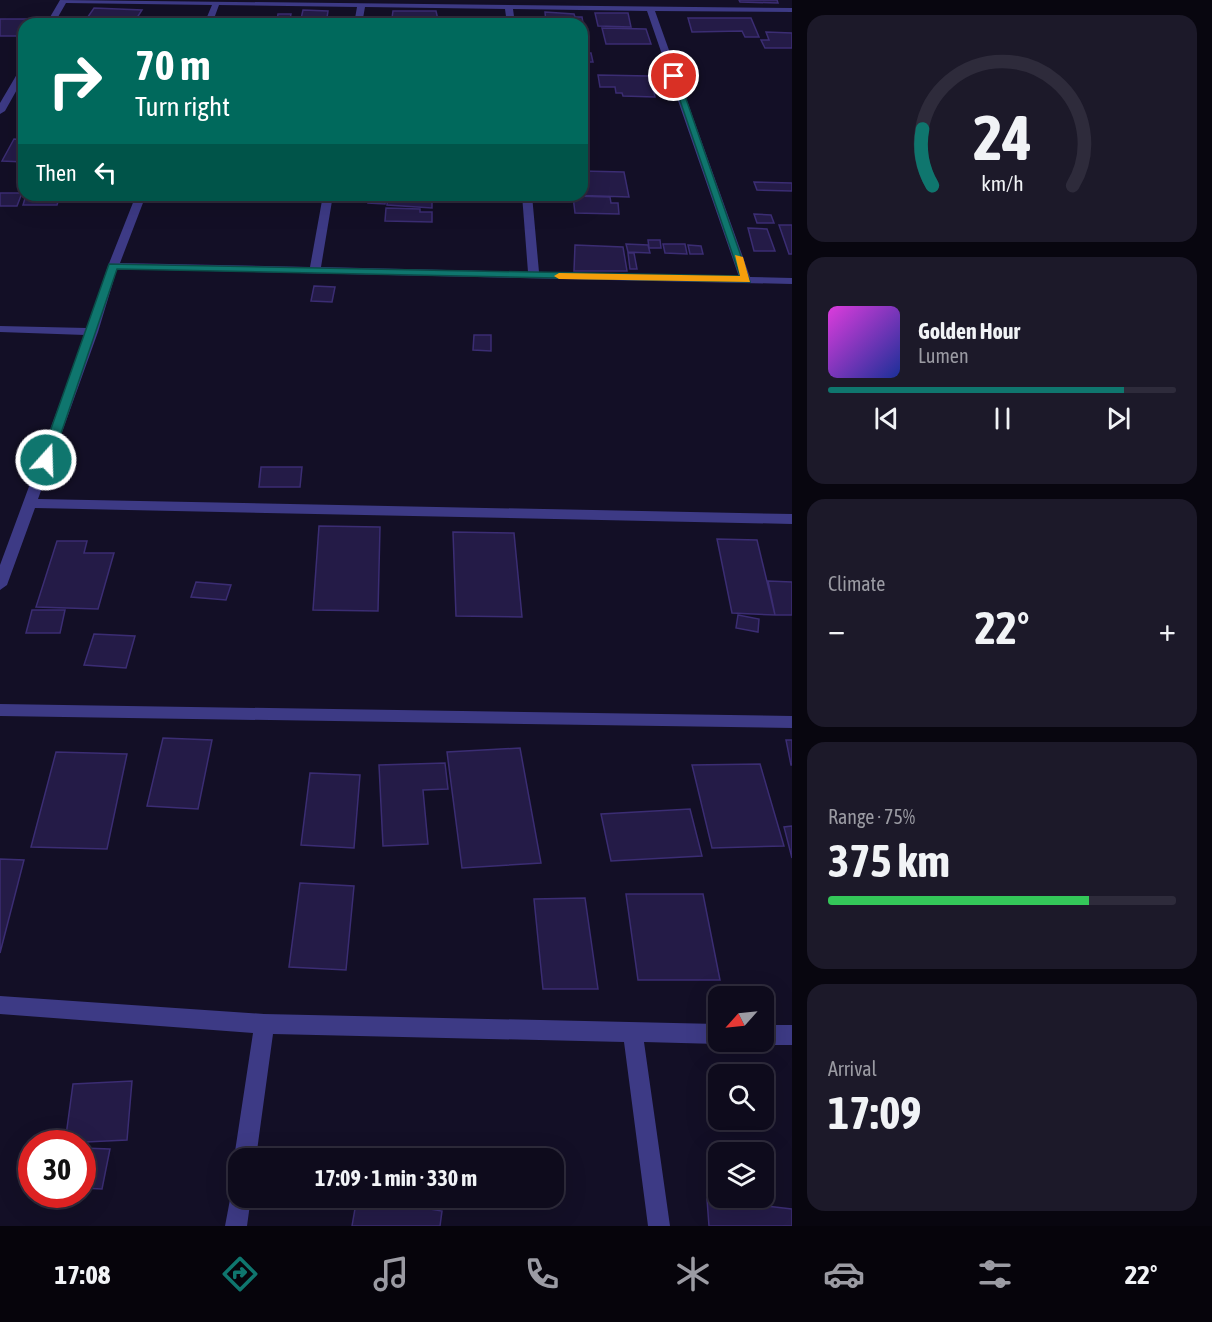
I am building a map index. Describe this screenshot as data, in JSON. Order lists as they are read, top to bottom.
{
  "north": "bottom left",
  "page": {
    "turn": ["70 m", "Turn right"],
    "then": "Then",
    "song": ["Golden Hour", "Lumen"],
    "tile": [
      "Climate",
      ["Range · 75%", "375 km"],
      ["Arrival", "17:09"]
    ],
    "heat": ["−", "22°", "+"],
    "limit": "30",
    "trip": "17:09 · 1 min · 330 m",
    "tabs": ["17:08", "22°"],
    "gauge": ["24", "km/h"]
  }
}
